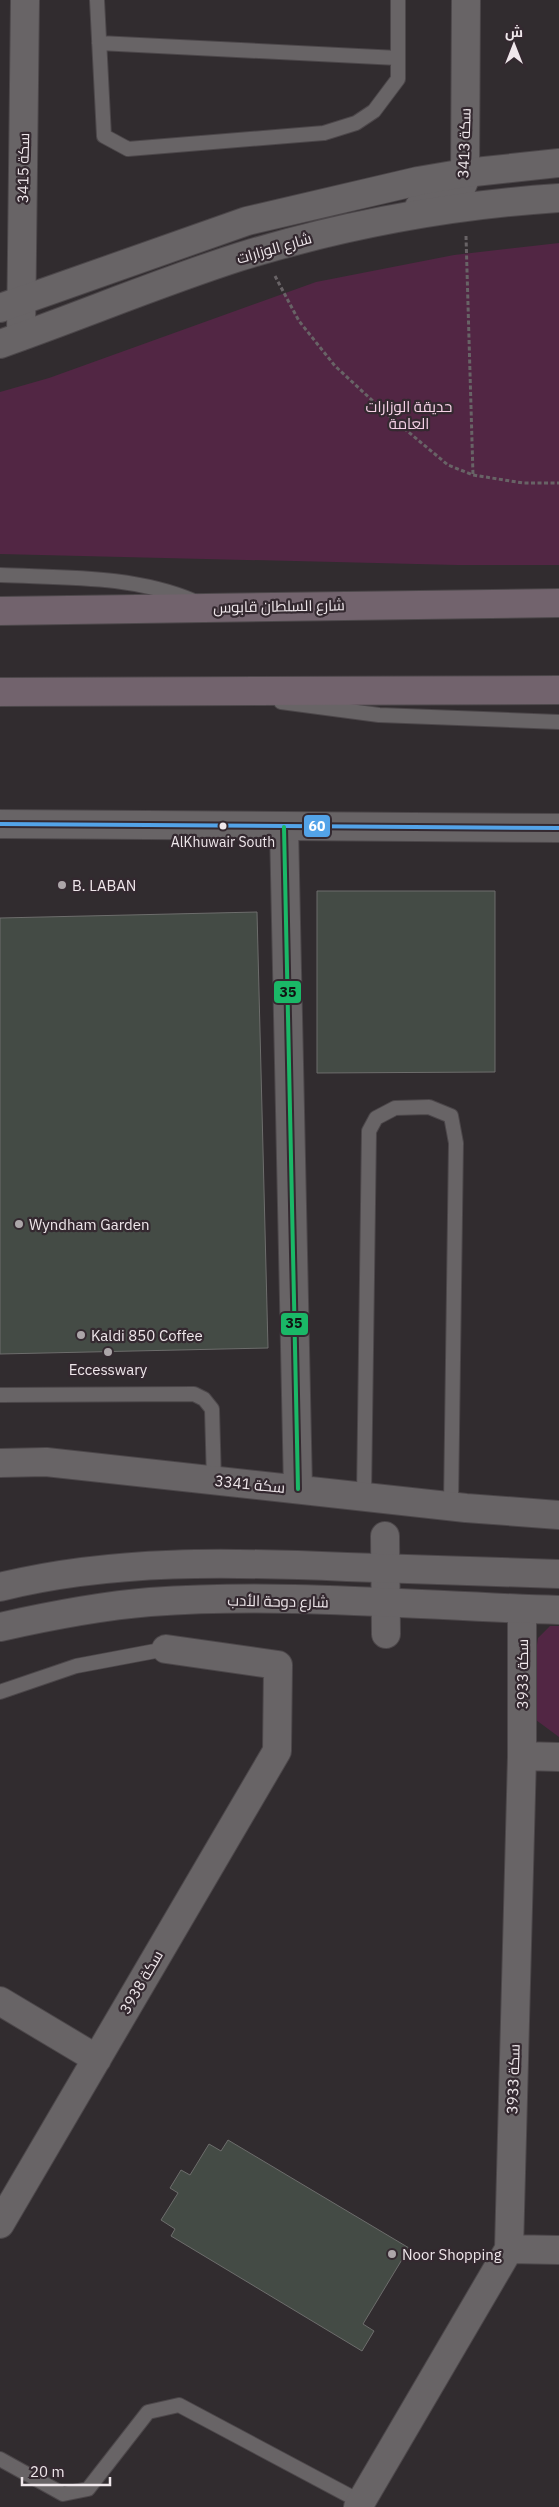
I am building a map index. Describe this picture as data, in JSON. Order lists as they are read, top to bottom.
{
  "streets": {
    "highway": ["شارع السلطان قابوس"],
    "street": [
      "سكة 3413",
      "سكة 3415",
      "شارع الوزارات",
      "سكة 3341",
      "شارع دوحة الأدب",
      "سكة 3933",
      "سكة 3938"
    ]
  },
  "crossings": [
    ["سكة 3413", "شارع الوزارات"],
    ["سكة 3415", "شارع الوزارات"],
    ["شارع دوحة الأدب", "سكة 3933"]
  ],
  "parks": ["حديقة الوزارات العامة"],
  "places": [
    "AlKhuwair South",
    "B. LABAN",
    "Wyndham Garden",
    "Kaldi 850 Coffee",
    "Eccesswary",
    "Noor Shopping"
  ],
  "lines": ["transit line 60", "transit line 35"],
  "scale_bar": "20 m",
  "north": "top"
}
